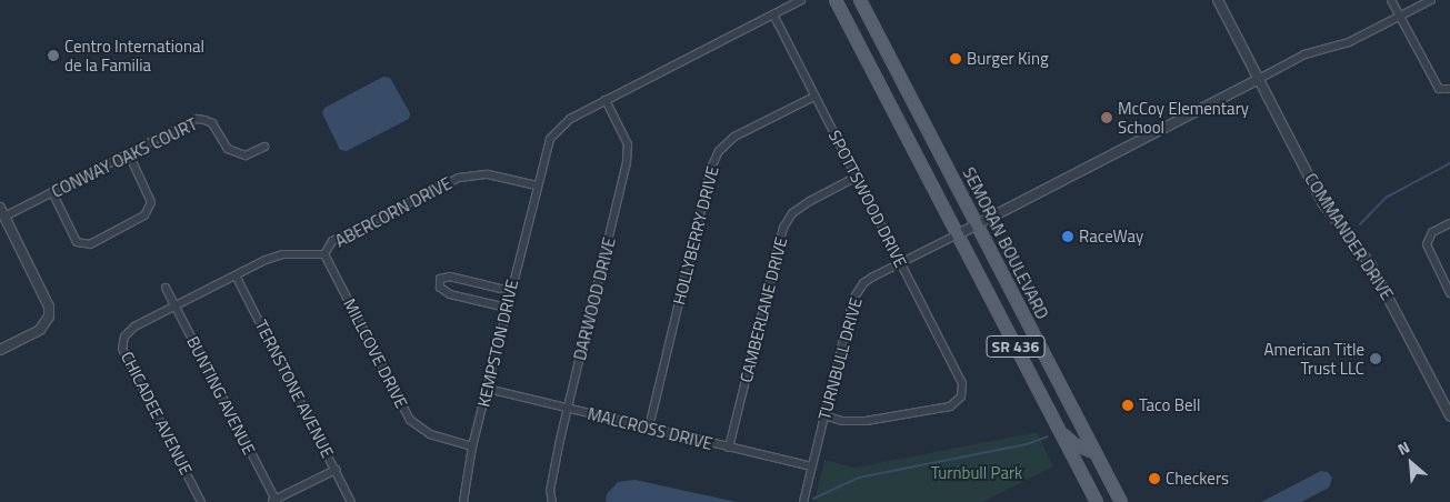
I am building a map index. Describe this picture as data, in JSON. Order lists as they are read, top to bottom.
{
  "streets": {
    "main road": ["SEMORAN BOULEVARD", "SR 436"],
    "street": [
      "CONWAY OAKS COURT",
      "SPOTTSWOOD DRIVE",
      "ABERCORN DRIVE",
      "HOLLYBERRY DRIVE",
      "COMMANDER DRIVE",
      "DARWOOD DRIVE",
      "CAMBERLANE DRIVE",
      "KEMPSTON DRIVE",
      "MILLCOVE DRIVE",
      "TURNBULL DRIVE",
      "TERNSTONE AVENUE",
      "BUNTING AVENUE",
      "CHICADEE AVENUE",
      "MALCROSS DRIVE"
    ]
  },
  "crossings": [
    ["SPOTTSWOOD DRIVE", "HOLLYBERRY DRIVE"],
    ["SPOTTSWOOD DRIVE", "CAMBERLANE DRIVE"],
    ["SPOTTSWOOD DRIVE", "TURNBULL DRIVE"],
    ["ABERCORN DRIVE", "KEMPSTON DRIVE"],
    ["ABERCORN DRIVE", "MILLCOVE DRIVE"],
    ["ABERCORN DRIVE", "TERNSTONE AVENUE"],
    ["ABERCORN DRIVE", "BUNTING AVENUE"],
    ["ABERCORN DRIVE", "CHICADEE AVENUE"],
    ["HOLLYBERRY DRIVE", "MALCROSS DRIVE"],
    ["COMMANDER DRIVE", "TURNBULL DRIVE"],
    ["SEMORAN BOULEVARD", "TURNBULL DRIVE"],
    ["DARWOOD DRIVE", "MALCROSS DRIVE"],
    ["CAMBERLANE DRIVE", "MALCROSS DRIVE"],
    ["KEMPSTON DRIVE", "MILLCOVE DRIVE"],
    ["KEMPSTON DRIVE", "MALCROSS DRIVE"],
    ["SR 436", "TURNBULL DRIVE"],
    ["TURNBULL DRIVE", "MALCROSS DRIVE"]
  ],
  "parks": ["Turnbull Park"],
  "places": [
    "Centro International de la Familia",
    "Burger King",
    "McCoy Elementary School",
    "RaceWay",
    "American Title Trust LLC",
    "Taco Bell",
    "Checkers"
  ],
  "north": "top left"
}
